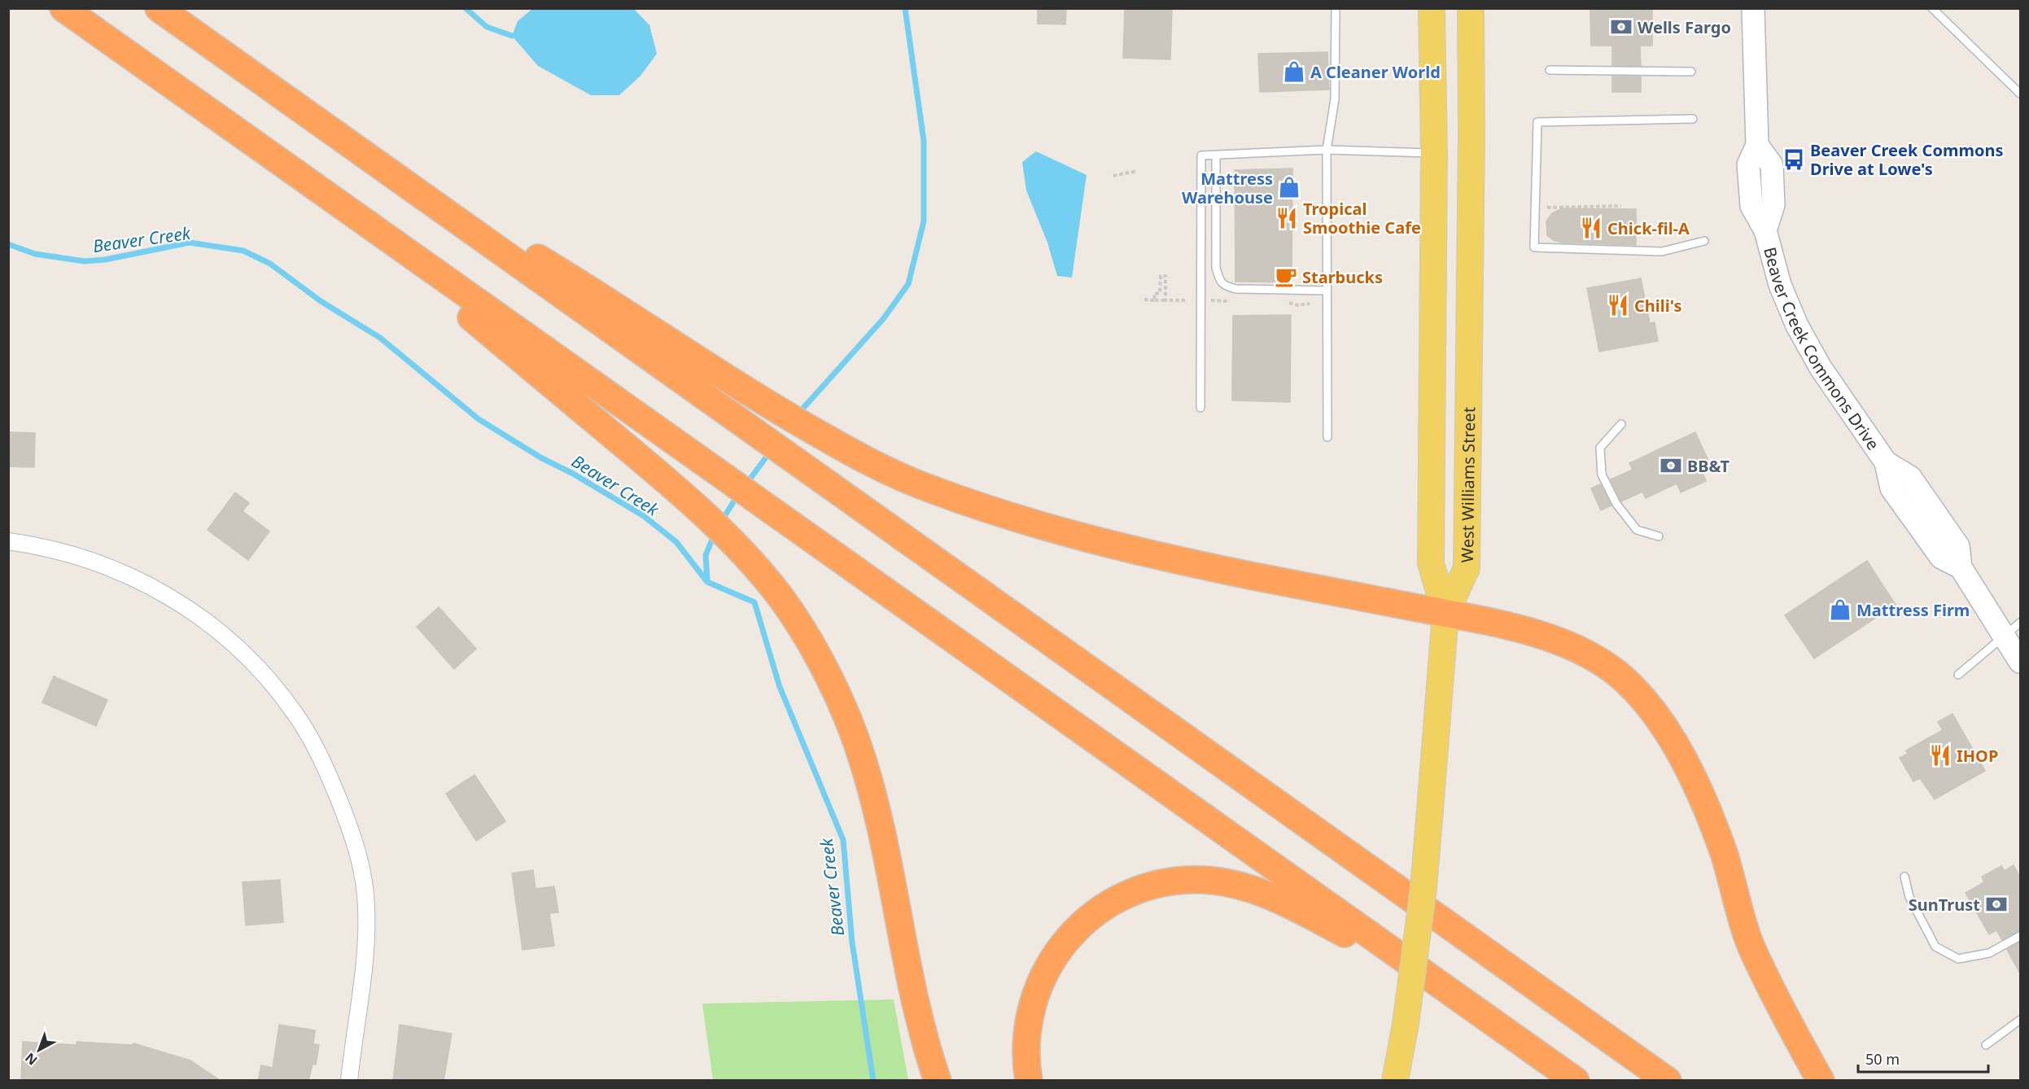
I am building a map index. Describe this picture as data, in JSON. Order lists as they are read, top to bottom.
{
  "streets": {
    "main road": ["West Williams Street"],
    "street": ["Beaver Creek Commons Drive"]
  },
  "water": ["Beaver Creek"],
  "places": {
    "bank": ["Wells Fargo", "BB&T", "SunTrust"],
    "shop": ["A Cleaner World", "Mattress Warehouse", "Mattress Firm"],
    "bus stop": ["Beaver Creek Commons Drive at Lowe's"],
    "restaurant": [
      "Tropical Smoothie Cafe",
      "Chick-fil-A",
      "Chili's",
      "IHOP"
    ],
    "cafe": ["Starbucks"]
  },
  "scale_bar": "50 m",
  "north": "bottom left"
}
